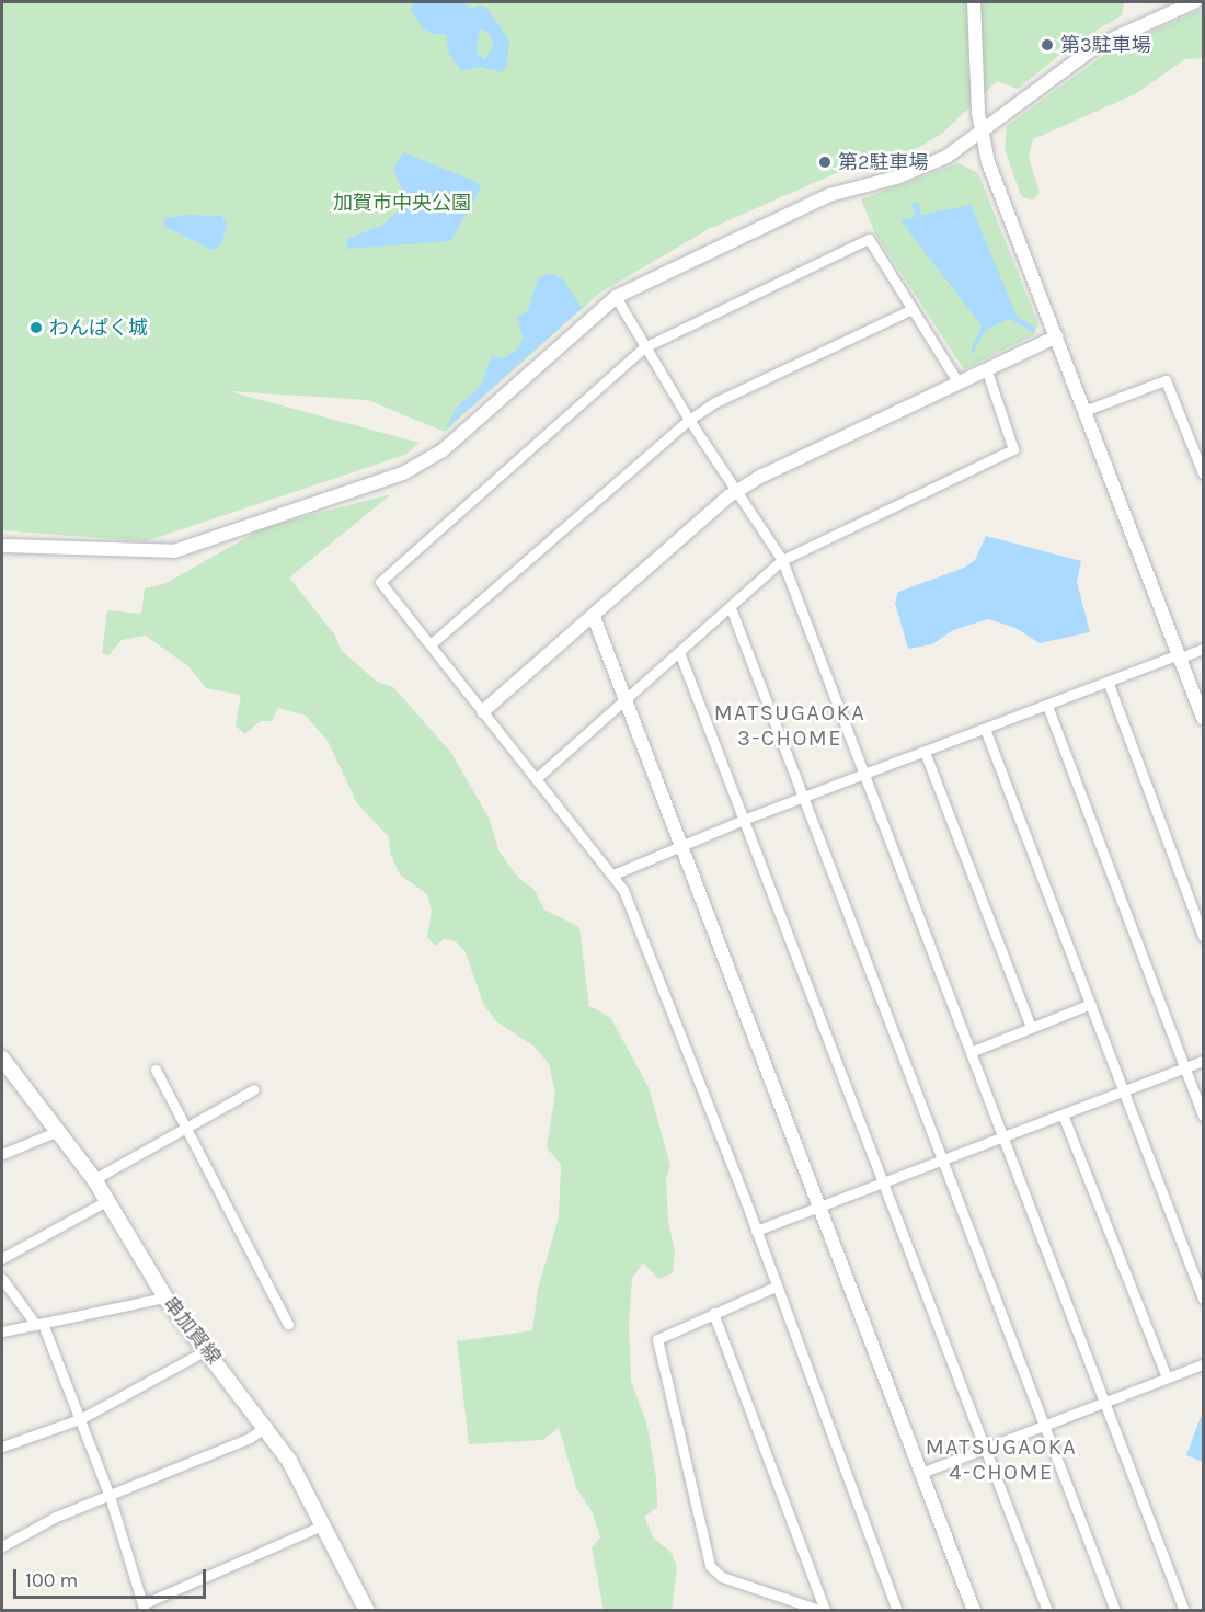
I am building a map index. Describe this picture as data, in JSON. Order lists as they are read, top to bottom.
{
  "streets": {
    "main road": ["串加賀線"]
  },
  "districts": ["MATSUGAOKA 3-CHOME", "MATSUGAOKA 4-CHOME"],
  "parks": ["加賀市中央公園"],
  "places": ["第3駐車場", "第2駐車場", "わんぱく城"],
  "scale_bar": "100 m"
}
